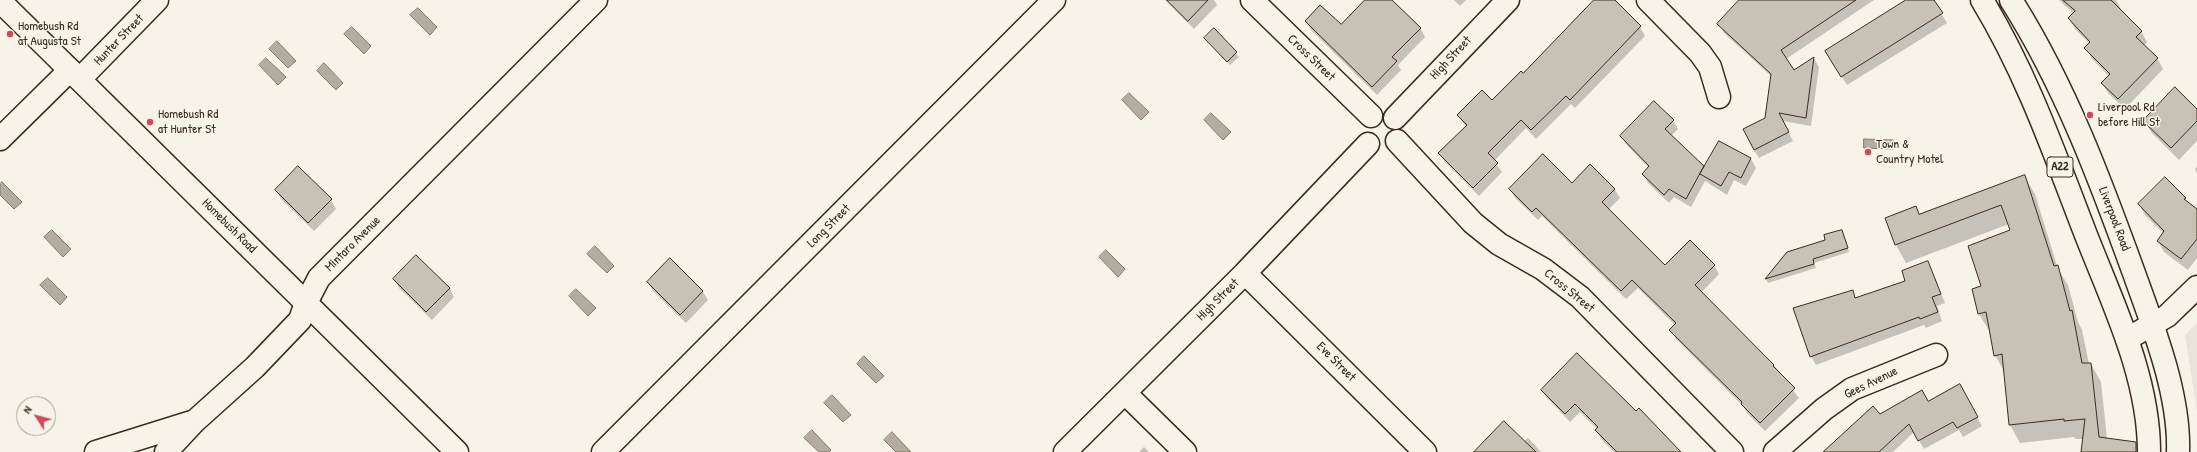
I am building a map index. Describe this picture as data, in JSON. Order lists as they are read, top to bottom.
{
  "streets": {
    "main road": [
      "Hunter Street",
      "Cross Street",
      "High Street",
      "A22",
      "Liverpool Road",
      "Homebush Road",
      "Long Street",
      "Mintaro Avenue",
      "Eve Street",
      "Gees Avenue"
    ]
  },
  "crossings": [
    ["Hunter Street", "Homebush Road"],
    ["Cross Street", "High Street"],
    ["High Street", "Eve Street"],
    ["Homebush Road", "Mintaro Avenue"]
  ],
  "places": [
    "Homebush Rd at Augusta St",
    "Liverpool Rd before Hill St",
    "Homebush Rd at Hunter St",
    "Town & Country Motel"
  ],
  "north": "top left"
}
